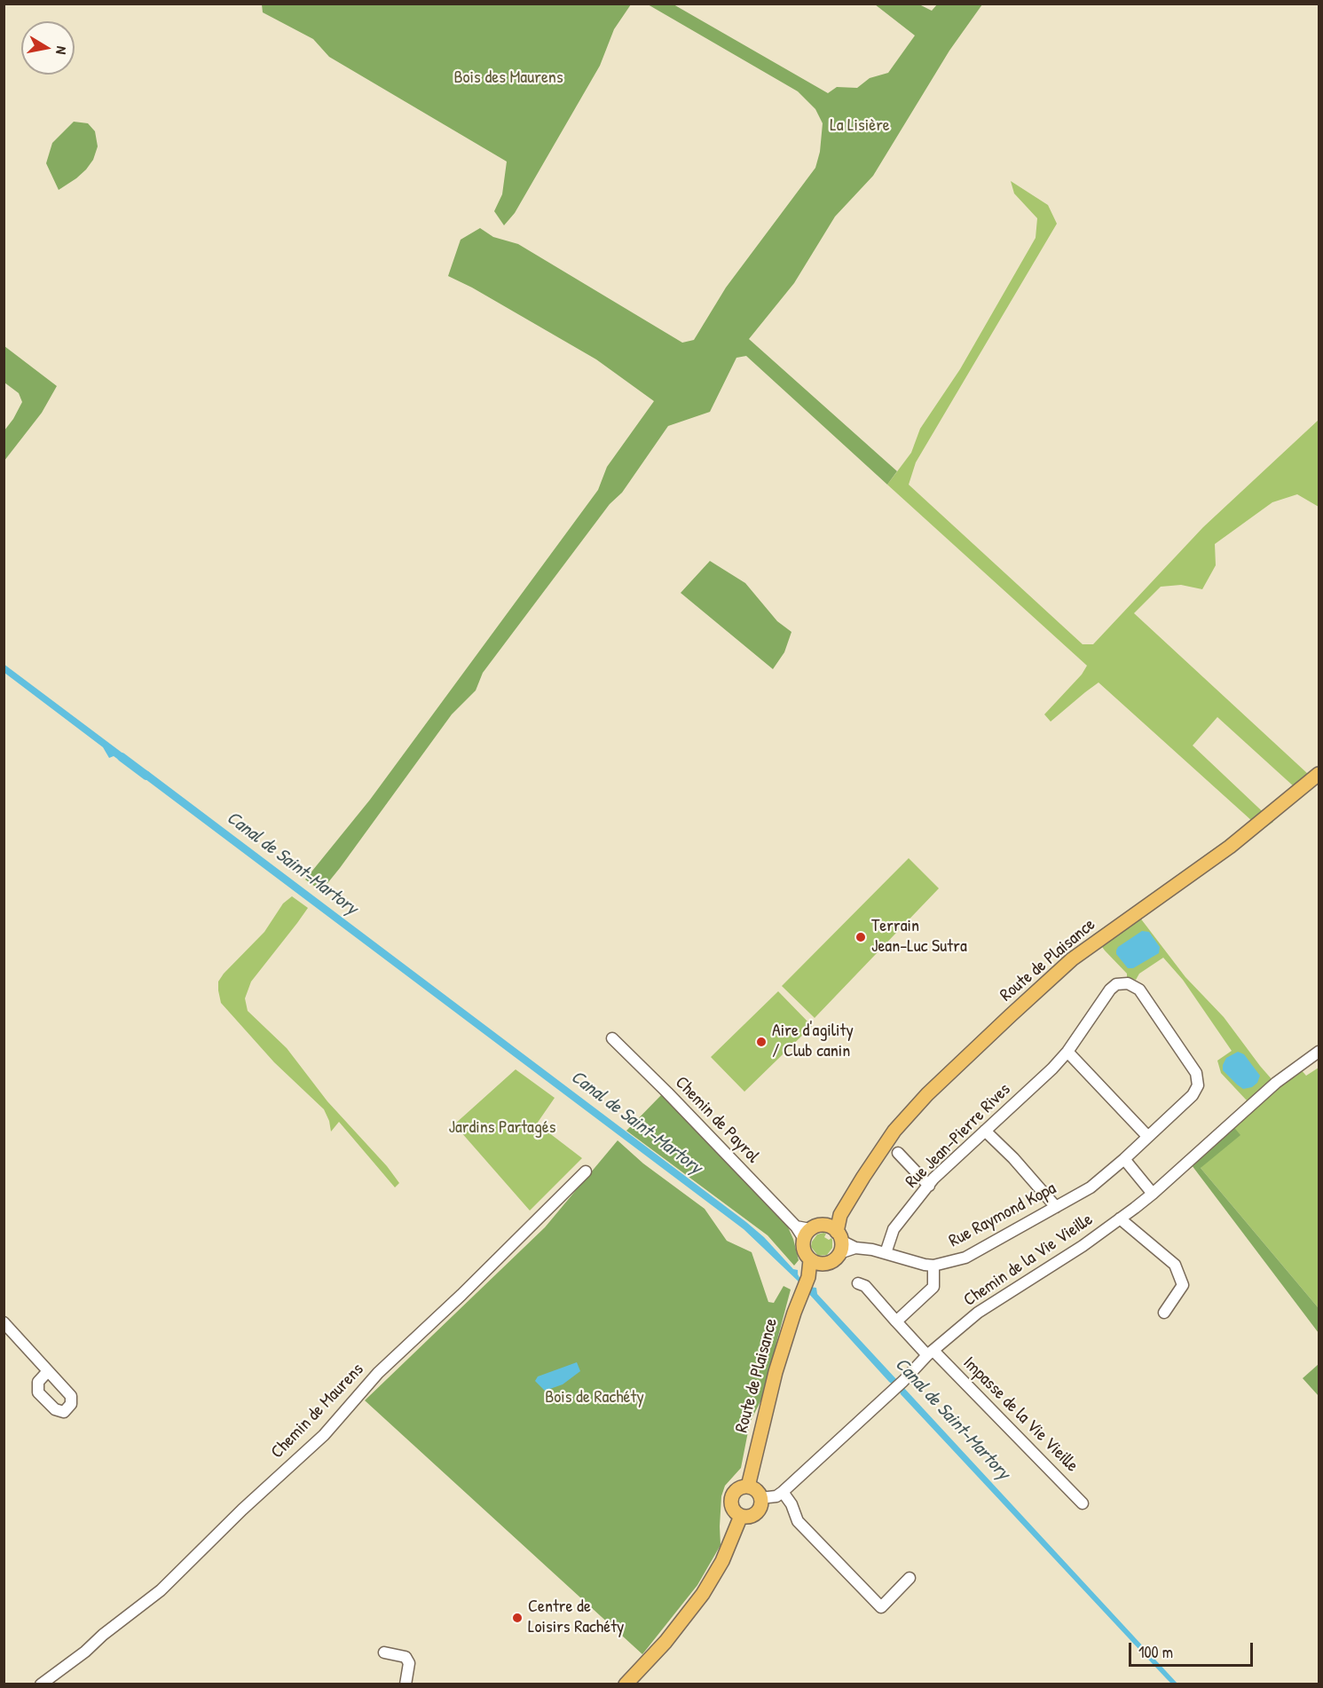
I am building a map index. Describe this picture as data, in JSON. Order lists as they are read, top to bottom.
{
  "streets": {
    "main road": ["Route de Plaisance"],
    "street": [
      "Chemin de Payrol",
      "Rue Jean-Pierre Rives",
      "Rue Raymond Kopa",
      "Chemin de la Vie Vieille",
      "Chemin de Maurens",
      "Impasse de la Vie Vieille"
    ]
  },
  "crossings": [
    ["Route de Plaisance", "Chemin de Payrol"],
    ["Route de Plaisance", "Rue Raymond Kopa"],
    ["Route de Plaisance", "Chemin de la Vie Vieille"],
    ["Chemin de Payrol", "Rue Raymond Kopa"],
    ["Rue Jean-Pierre Rives", "Rue Raymond Kopa"],
    ["Chemin de la Vie Vieille", "Impasse de la Vie Vieille"]
  ],
  "water": ["Canal de Saint-Martory"],
  "parks": [
    "Bois des Maurens",
    "La Lisière",
    "Jardins Partagés",
    "Bois de Rachéty"
  ],
  "places": ["Terrain Jean-Luc Sutra", "Aire d'agility / Club canin", "Centre de Loisirs Rachéty"],
  "scale_bar": "100 m",
  "north": "right"
}
